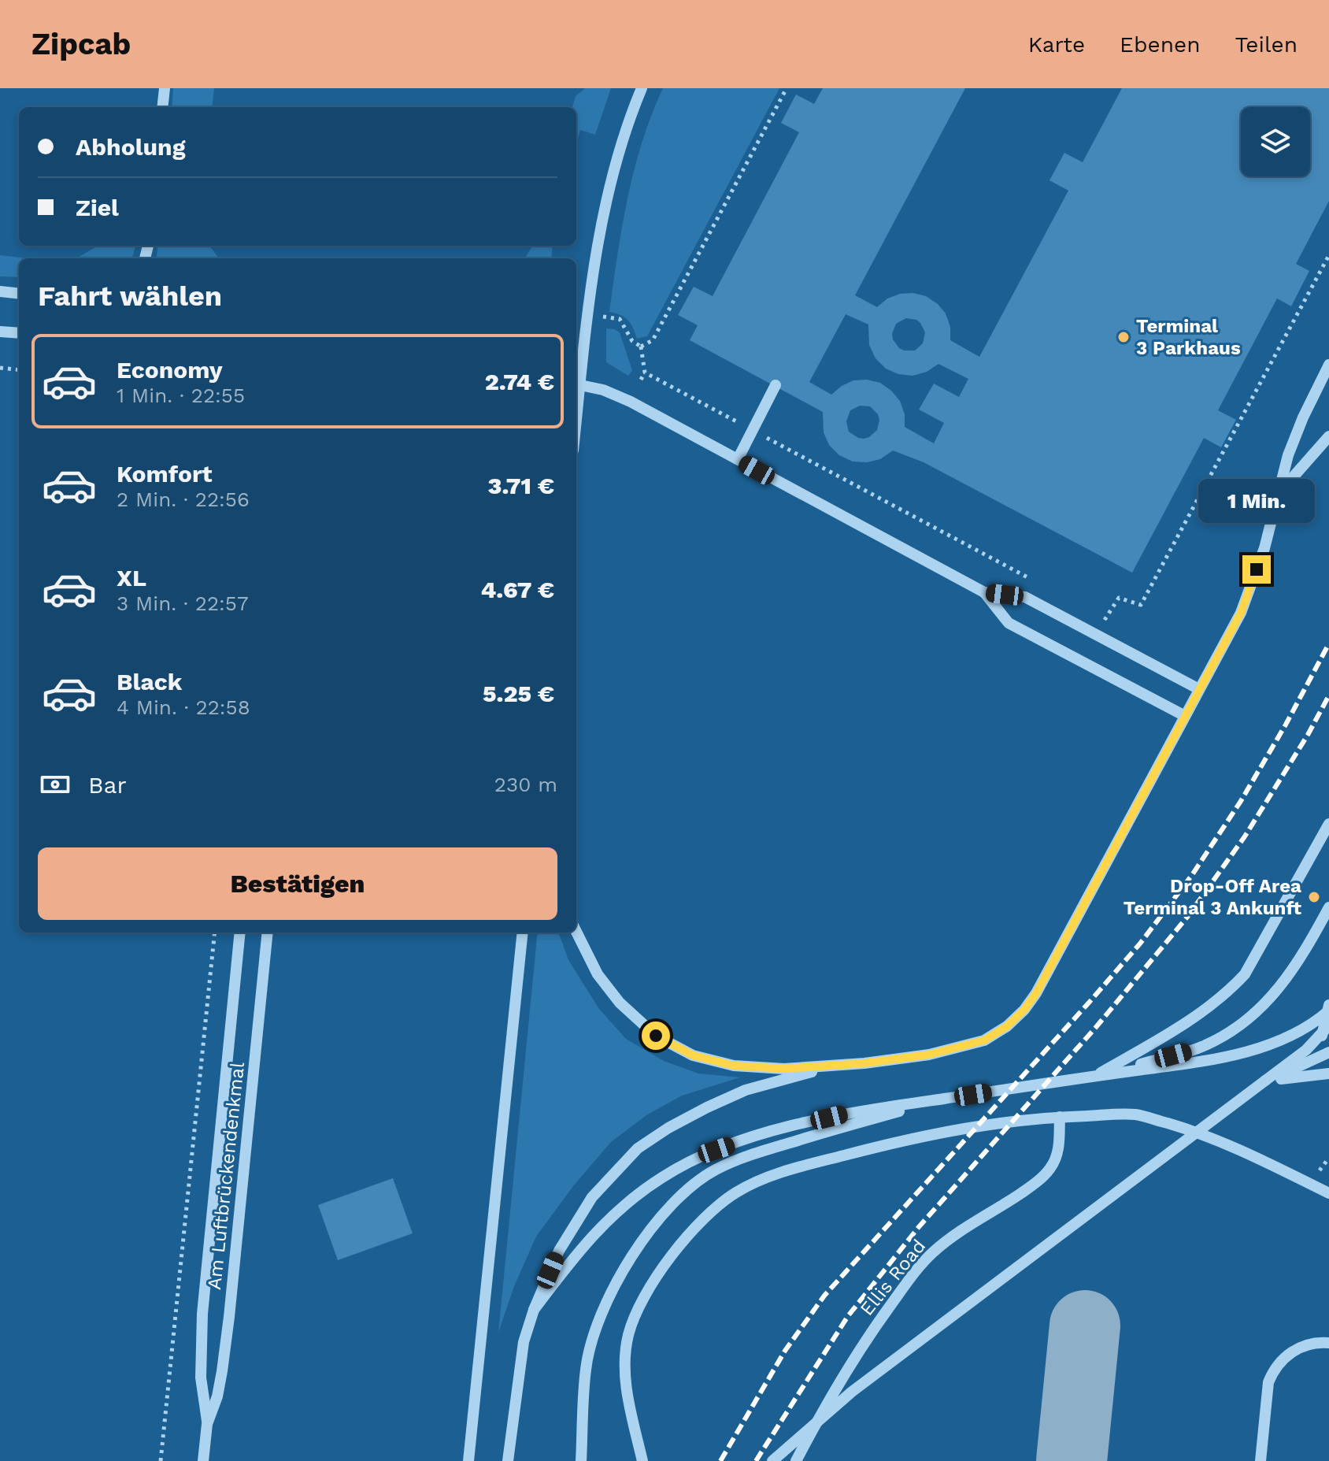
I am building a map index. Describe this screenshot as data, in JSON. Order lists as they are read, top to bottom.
{
  "streets": {
    "street": ["Am Luftbrückendenkmal", "Ellis Road"]
  },
  "places": ["Terminal 3 Parkhaus", "Drop-Off Area Terminal 3 Ankunft"],
  "page": {
    "header": "Zipcab",
    "nav": ["Karte", "Ebenen", "Teilen"],
    "banner": ["Abholung", "Ziel"],
    "heading": "Fahrt wählen",
    "list": [
      {
        "name": "Economy",
        "note": "1 Min. · 22:55",
        "value": "2.74 €"
      },
      {
        "name": "Komfort",
        "note": "2 Min. · 22:56",
        "value": "3.71 €"
      },
      {
        "name": "XL",
        "note": "3 Min. · 22:57",
        "value": "4.67 €"
      },
      {
        "name": "Black",
        "note": "4 Min. · 22:58",
        "value": "5.25 €"
      }
    ],
    "bubble": "1 Min.",
    "pay": ["Bar", "230 m"],
    "buttons": "Bestätigen"
  }
}
